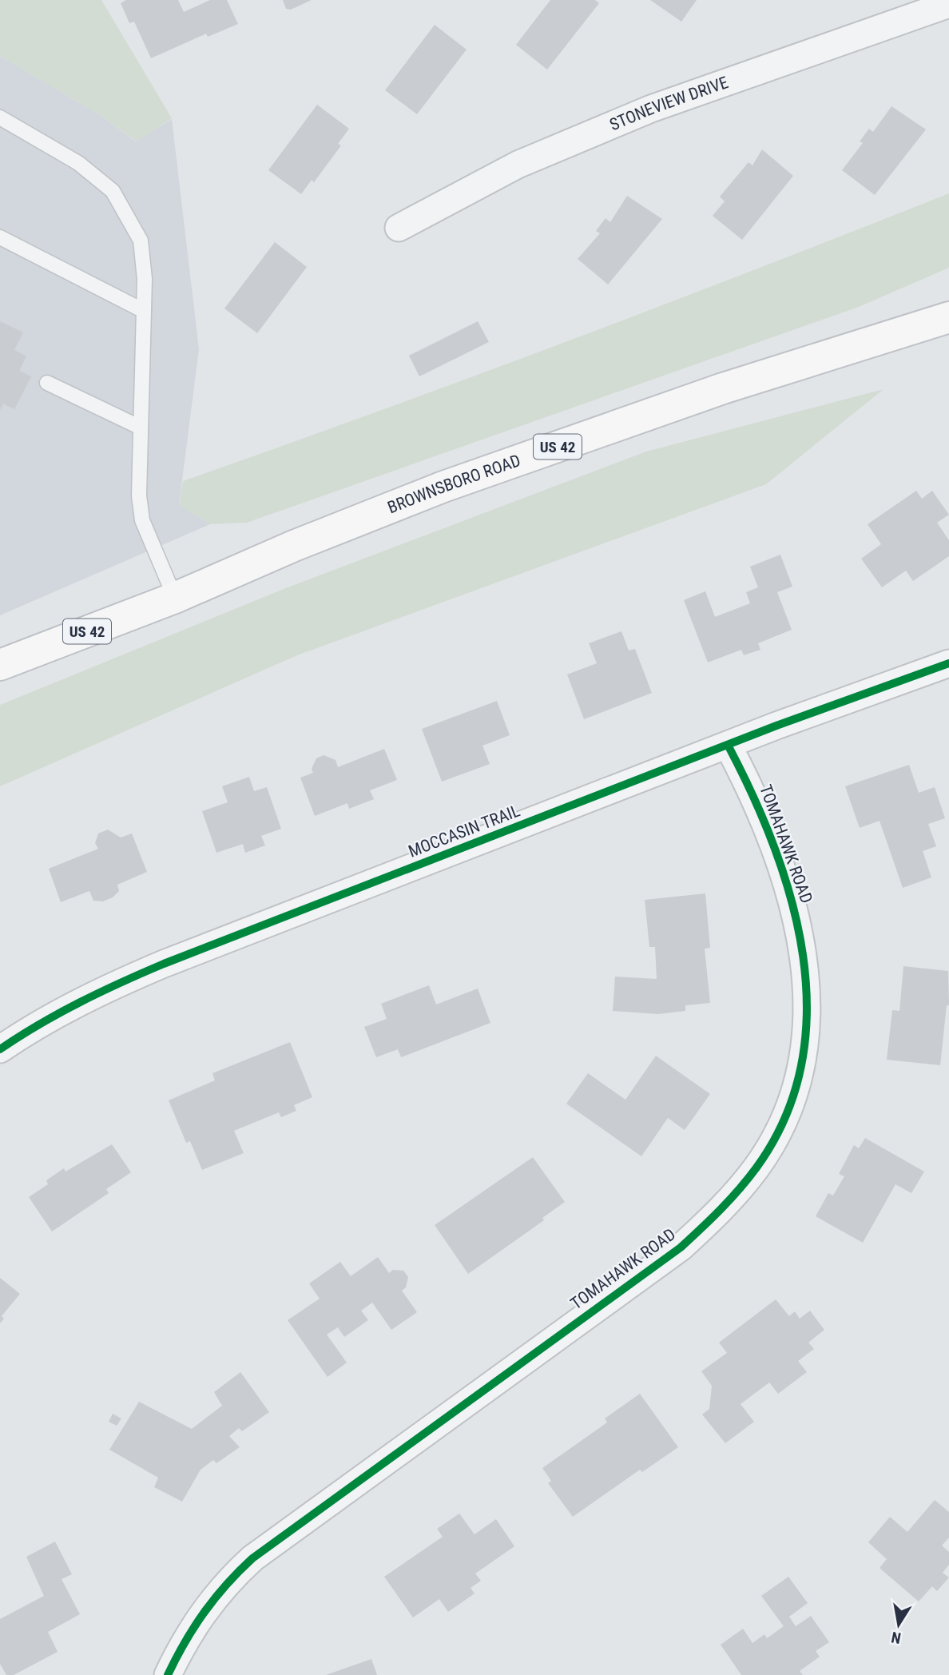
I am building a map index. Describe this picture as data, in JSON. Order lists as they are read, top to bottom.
{
  "streets": {
    "main road": ["US 42", "BROWNSBORO ROAD"],
    "street": ["STONEVIEW DRIVE", "MOCCASIN TRAIL", "TOMAHAWK ROAD"]
  },
  "crossings": [
    ["MOCCASIN TRAIL", "TOMAHAWK ROAD"]
  ],
  "north": "bottom"
}
